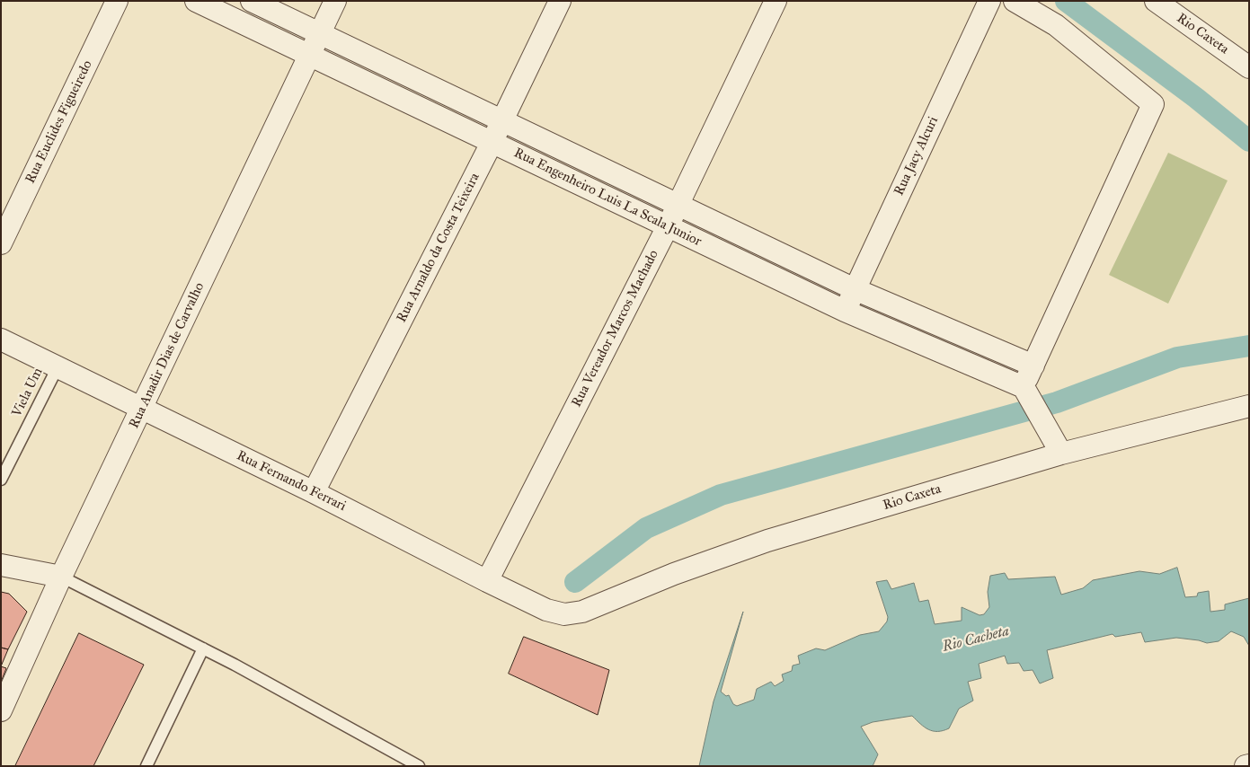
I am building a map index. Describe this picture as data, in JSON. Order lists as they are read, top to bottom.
{
  "streets": {
    "street": [
      "Rio Caxeta",
      "Rua Euclides Figueiredo",
      "Rua Jacy Alcuri",
      "Rua Engenheiro Luis La Scala Junior",
      "Rua Arnaldo da Costa Teixeira",
      "Rua Vereador Marcos Machado",
      "Rua Anadir Dias de Carvalho",
      "Rua Fernando Ferrari"
    ],
    "lane": ["Viela Um"]
  },
  "crossings": [
    ["Rio Caxeta", "Rua Fernando Ferrari"],
    ["Rua Jacy Alcuri", "Rua Engenheiro Luis La Scala Junior"],
    ["Rua Engenheiro Luis La Scala Junior", "Rua Arnaldo da Costa Teixeira"],
    ["Rua Engenheiro Luis La Scala Junior", "Rua Vereador Marcos Machado"],
    ["Rua Engenheiro Luis La Scala Junior", "Rua Anadir Dias de Carvalho"],
    ["Rua Arnaldo da Costa Teixeira", "Rua Fernando Ferrari"],
    ["Rua Vereador Marcos Machado", "Rua Fernando Ferrari"],
    ["Rua Anadir Dias de Carvalho", "Rua Fernando Ferrari"],
    ["Viela Um", "Rua Fernando Ferrari"]
  ],
  "water": ["Rio Cacheta"]
}
